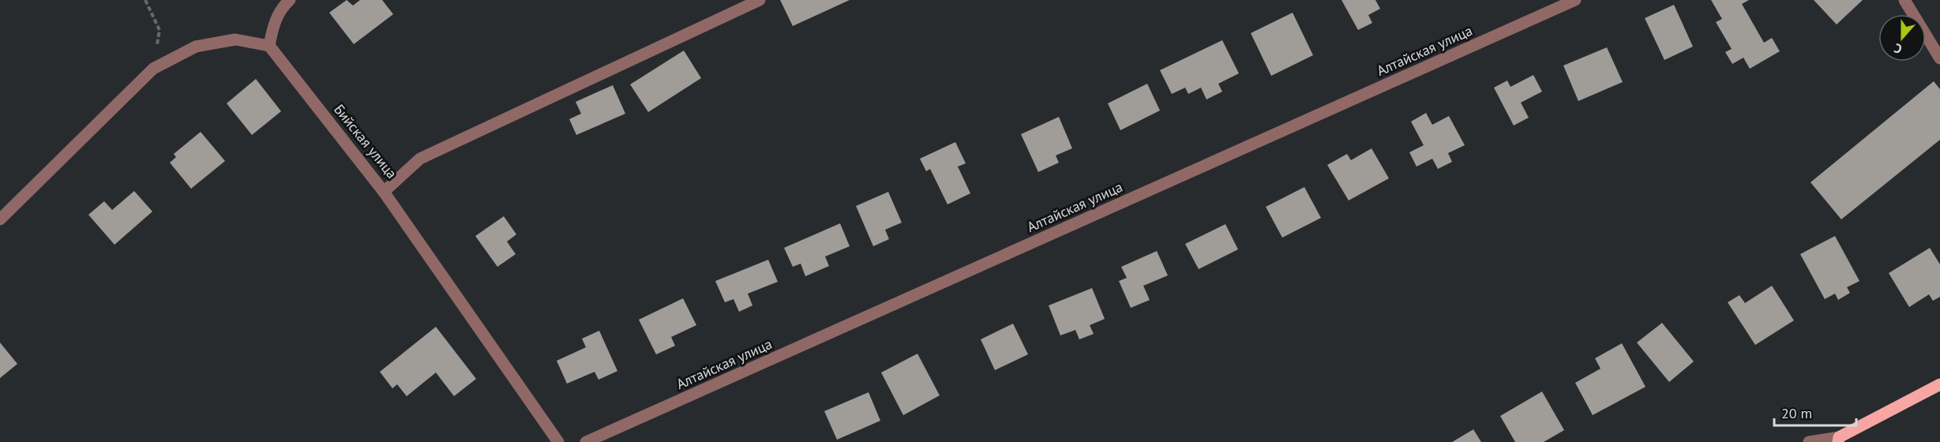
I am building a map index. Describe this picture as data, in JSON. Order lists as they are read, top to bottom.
{
  "streets": {
    "street": ["Алтайская улица", "Бийская улица"]
  },
  "scale_bar": "20 m",
  "north": "bottom"
}
